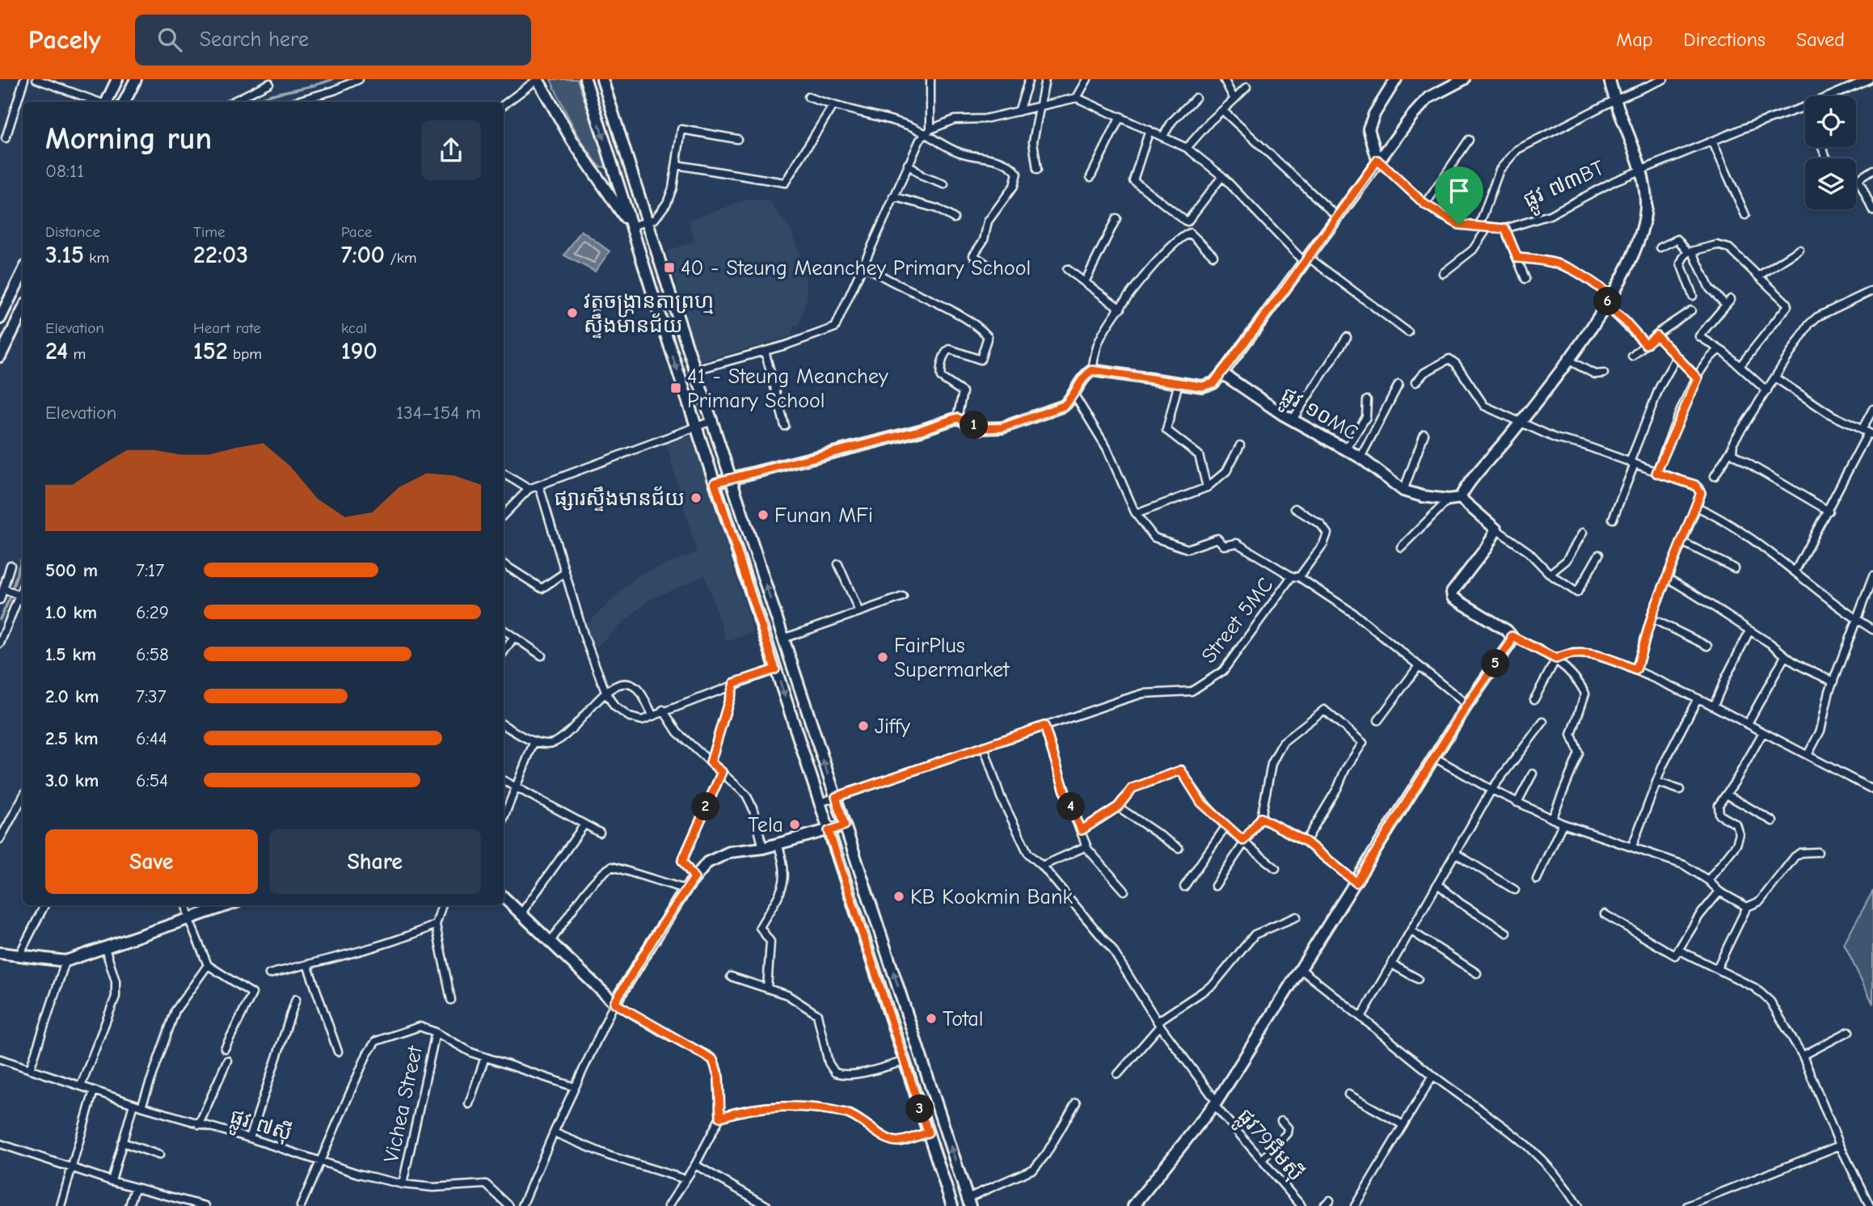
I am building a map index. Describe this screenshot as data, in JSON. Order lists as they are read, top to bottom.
{
  "streets": {
    "street": [
      "ផ្លូវ ៧៣BT",
      "ផ្លូវ ១០MC",
      "Street 5MC",
      "Vichea Street",
      "ផ្លូវ ៧ស៊ី",
      "ផ្លូវ79អឹមស៊ី"
    ]
  },
  "crossings": [
    ["Street 5MC", "ផ្លូវ79អឹមស៊ី"],
    ["Vichea Street", "ផ្លូវ ៧ស៊ី"]
  ],
  "places": {
    "transit": ["40 - Steung Meanchey Primary School", "41 - Steung Meanchey Primary School"],
    "other": [
      "វត្តចង្ក្រានតាព្រហ្ម ស្ទឹងមានជ័យ",
      "ផ្សារស្ទឹងមានជ័យ",
      "Funan MFi",
      "FairPlus Supermarket",
      "Jiffy",
      "Tela",
      "KB Kookmin Bank",
      "Total"
    ]
  },
  "page": {
    "header": "Pacely",
    "search": "Search here",
    "nav": ["Map", "Directions", "Saved"],
    "heading": ["Morning run", "08:11"],
    "stats": [
      ["Distance", "3.15 km"],
      ["Time", "22:03"],
      ["Pace", "7:00 /km"],
      ["Elevation", "24 m"],
      ["Heart rate", "152 bpm"],
      ["kcal", "190"]
    ],
    "pins": [
      "6",
      "1",
      "5",
      "2",
      "4",
      "3"
    ],
    "chart": ["Elevation", "134–154 m"],
    "list": [
      {
        "name": "500 m",
        "note": "7:17"
      },
      {
        "name": "1.0 km",
        "note": "6:29"
      },
      {
        "name": "1.5 km",
        "note": "6:58"
      },
      {
        "name": "2.0 km",
        "note": "7:37"
      },
      {
        "name": "2.5 km",
        "note": "6:44"
      },
      {
        "name": "3.0 km",
        "note": "6:54"
      }
    ],
    "buttons": ["Save", "Share"]
  }
}
